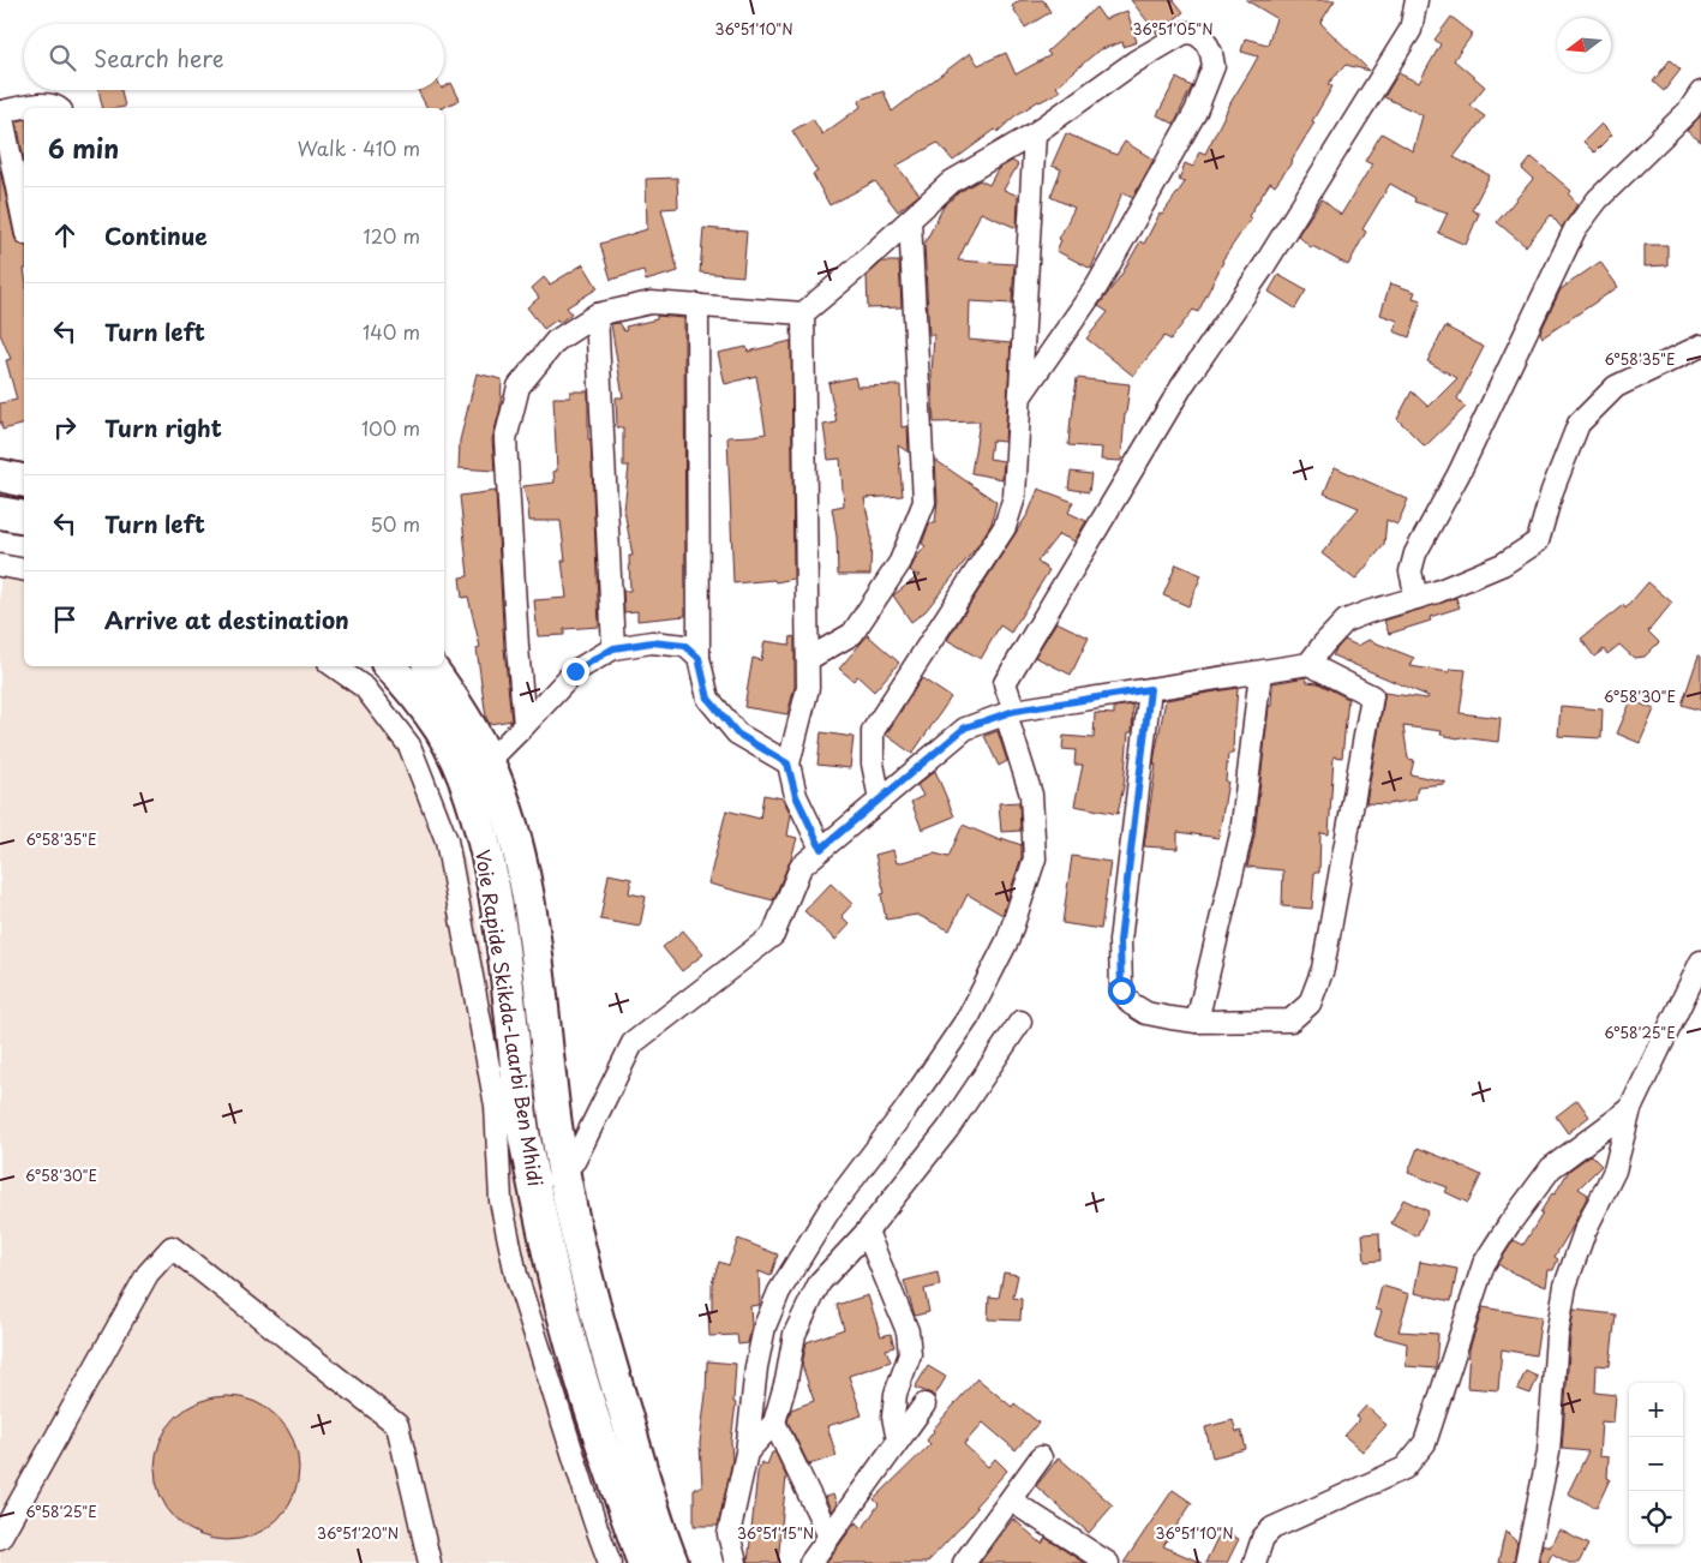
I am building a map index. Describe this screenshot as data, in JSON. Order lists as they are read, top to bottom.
{
  "streets": {
    "highway": ["Voie Rapide Skikda-Laarbi Ben Mhidi"]
  },
  "north": "left",
  "page": {
    "search": "Search here",
    "heading": ["6 min", "Walk · 410 m"],
    "list": [
      ["Continue", "120 m"],
      ["Turn left", "140 m"],
      ["Turn right", "100 m"],
      ["Turn left", "50 m"],
      "Arrive at destination"
    ],
    "map_buttons": ["+", "−"]
  },
  "coordinates": [
    "36°51'10\"N",
    "36°51'05\"N",
    "6°58'35\"E",
    "6°58'30\"E",
    "6°58'25\"E",
    "36°51'20\"N",
    "36°51'15\"N"
  ]
}
